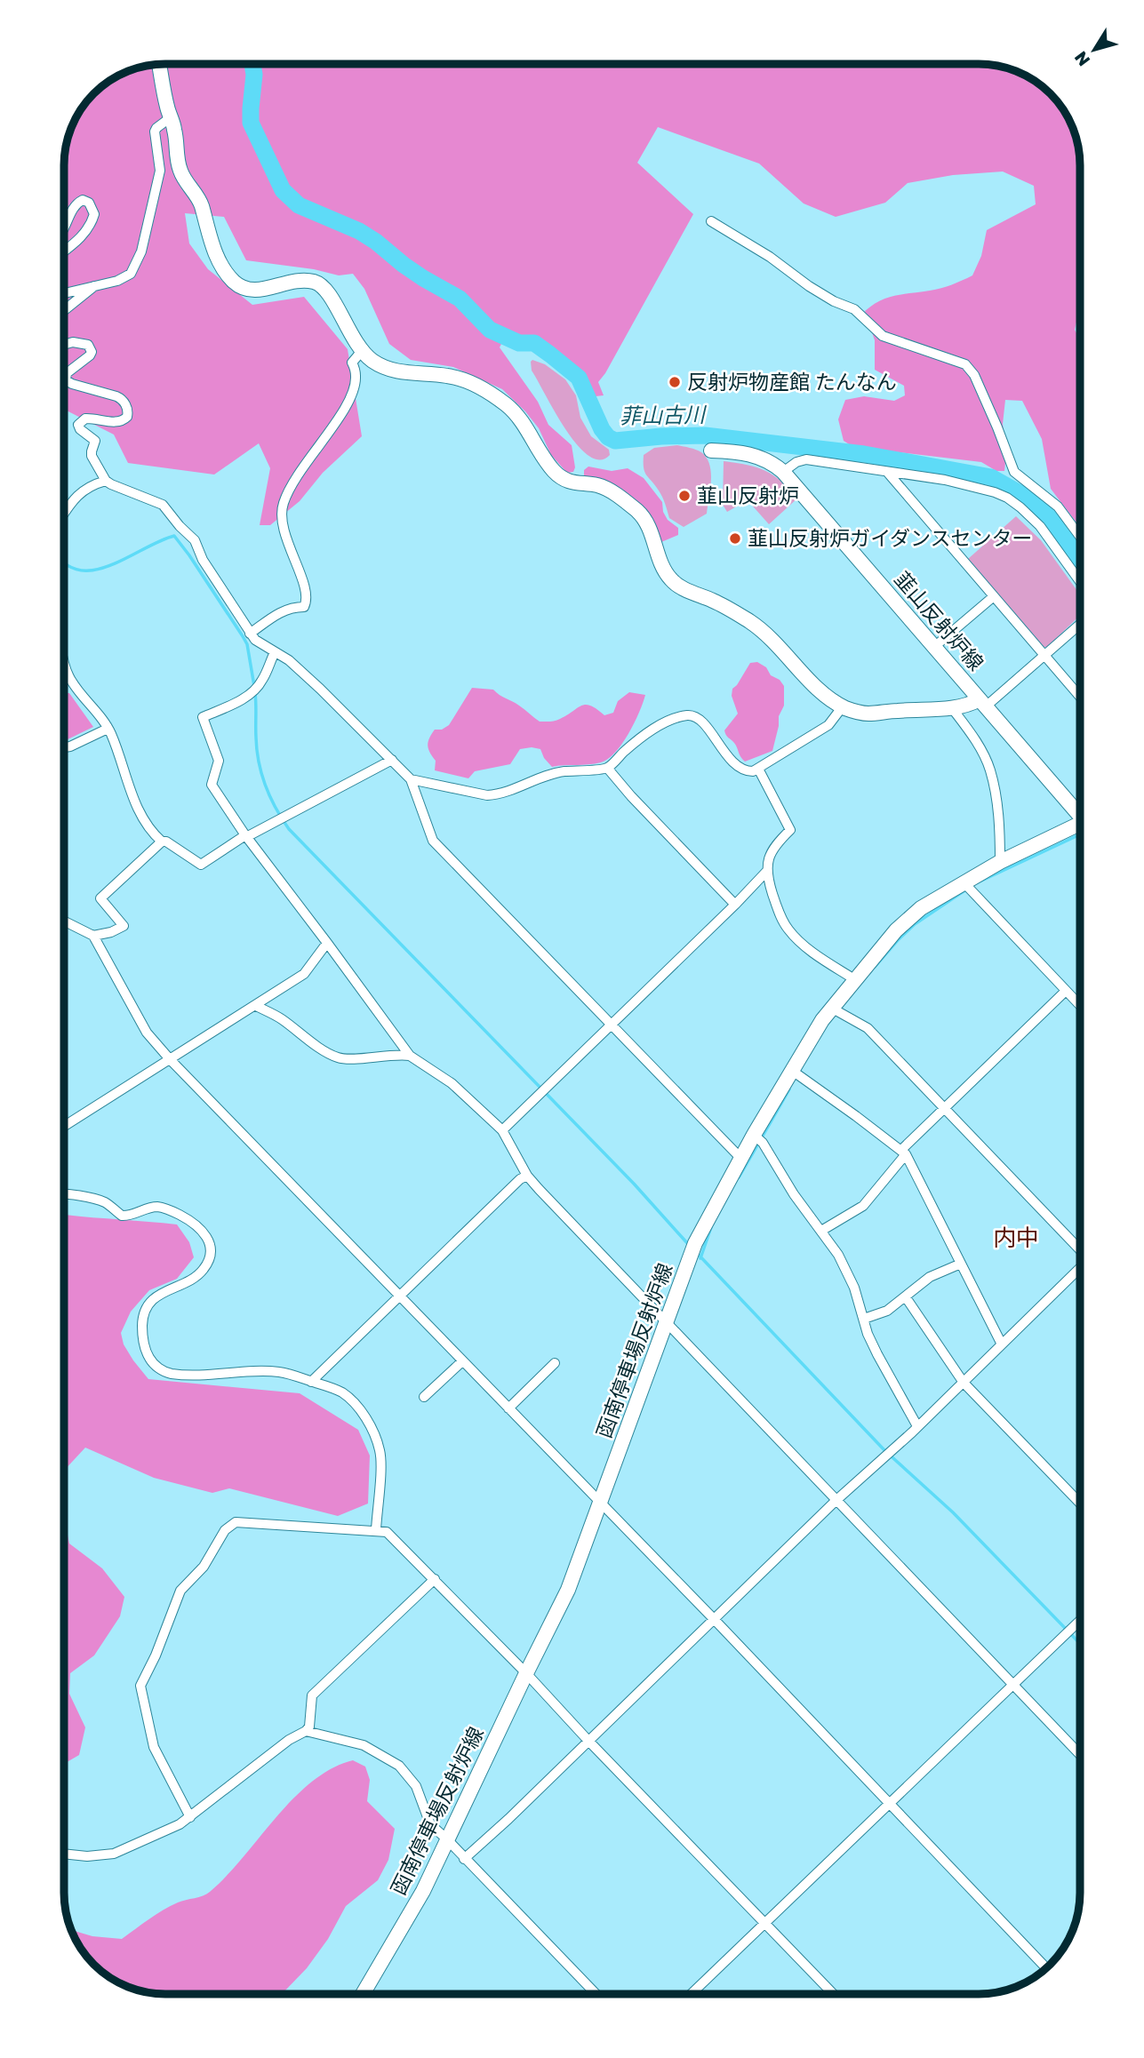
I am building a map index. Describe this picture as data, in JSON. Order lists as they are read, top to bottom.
{
  "streets": {
    "main road": ["韮山反射炉線", "函南停車場反射炉線"]
  },
  "districts": ["内中"],
  "water": ["菲山古川"],
  "places": ["反射炉物産館 たんなん", "韮山反射炉", "韮山反射炉ガイダンスセンター"],
  "north": "bottom left"
}
